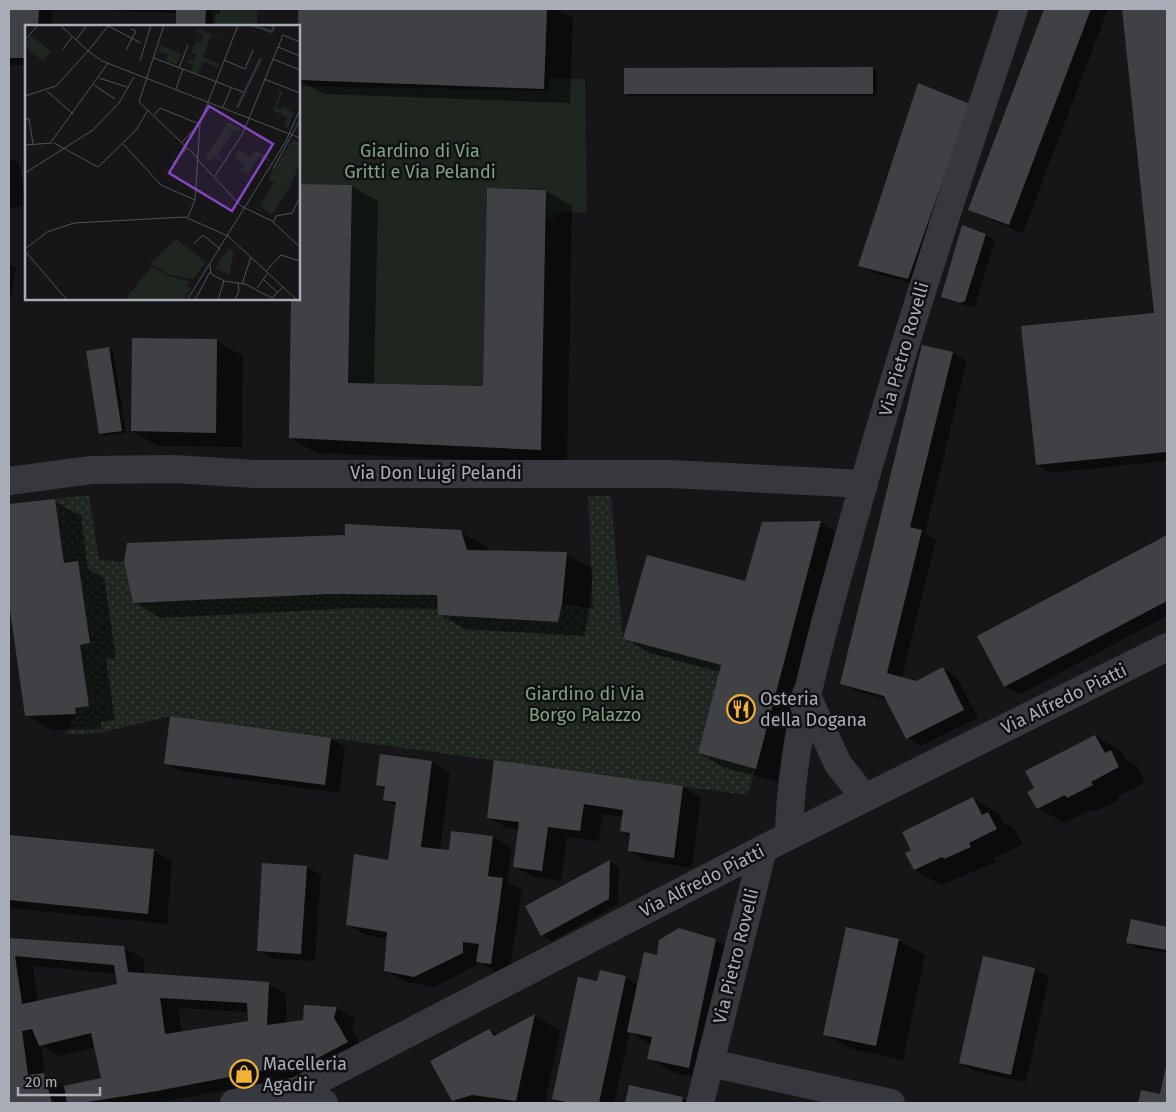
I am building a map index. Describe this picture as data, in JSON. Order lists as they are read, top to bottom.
{
  "streets": {
    "street": ["Via Pietro Rovelli", "Via Don Luigi Pelandi", "Via Alfredo Piatti"]
  },
  "crossings": [
    ["Via Pietro Rovelli", "Via Don Luigi Pelandi"],
    ["Via Pietro Rovelli", "Via Alfredo Piatti"]
  ],
  "parks": ["Giardino di Via Gritti e Via Pelandi", "Giardino di Via Borgo Palazzo"],
  "places": {
    "restaurant": ["Osteria della Dogana"],
    "shop": ["Macelleria Agadir"]
  },
  "scale_bar": "20 m"
}
